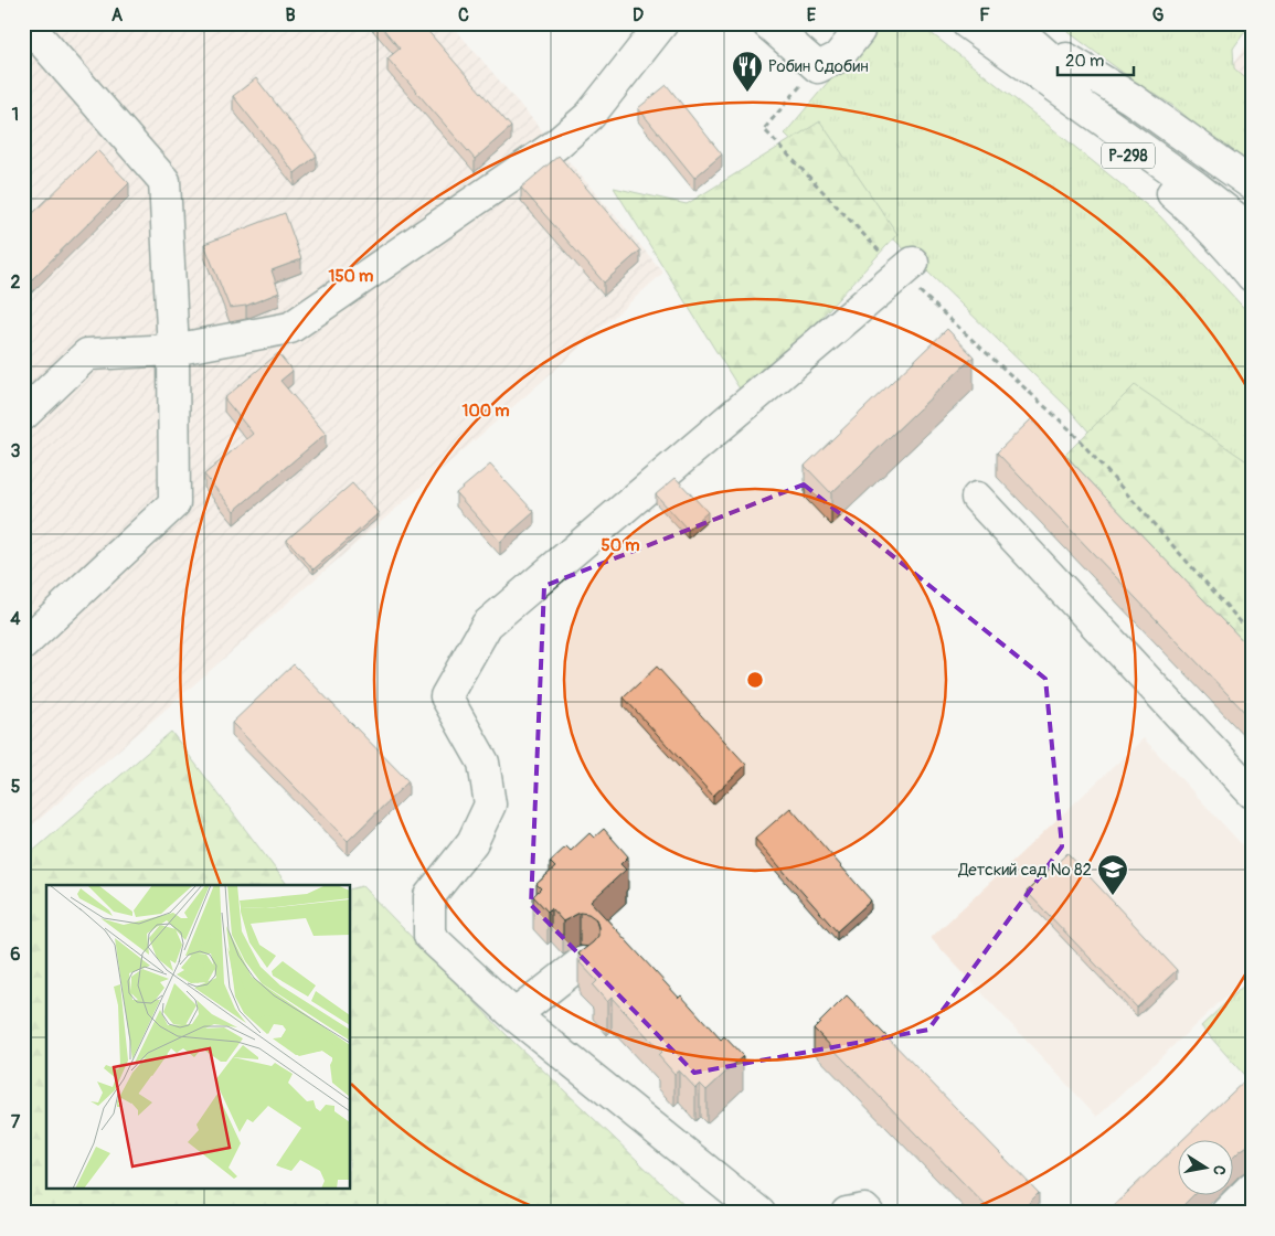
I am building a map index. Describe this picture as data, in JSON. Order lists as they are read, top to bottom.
{
  "streets": {
    "main road": ["Р-298"]
  },
  "places": {
    "restaurant": ["Робин Сдобин"],
    "school or university": ["Детский сад № 82"]
  },
  "scale_bar": "20 m",
  "north": "right",
  "grid": {
    "columns": [
      "A",
      "B",
      "C",
      "D",
      "E",
      "F",
      "G"
    ],
    "rows": [
      "1",
      "2",
      "3",
      "4",
      "5",
      "6",
      "7"
    ]
  },
  "rings": ["150 m", "100 m", "50 m"]
}
